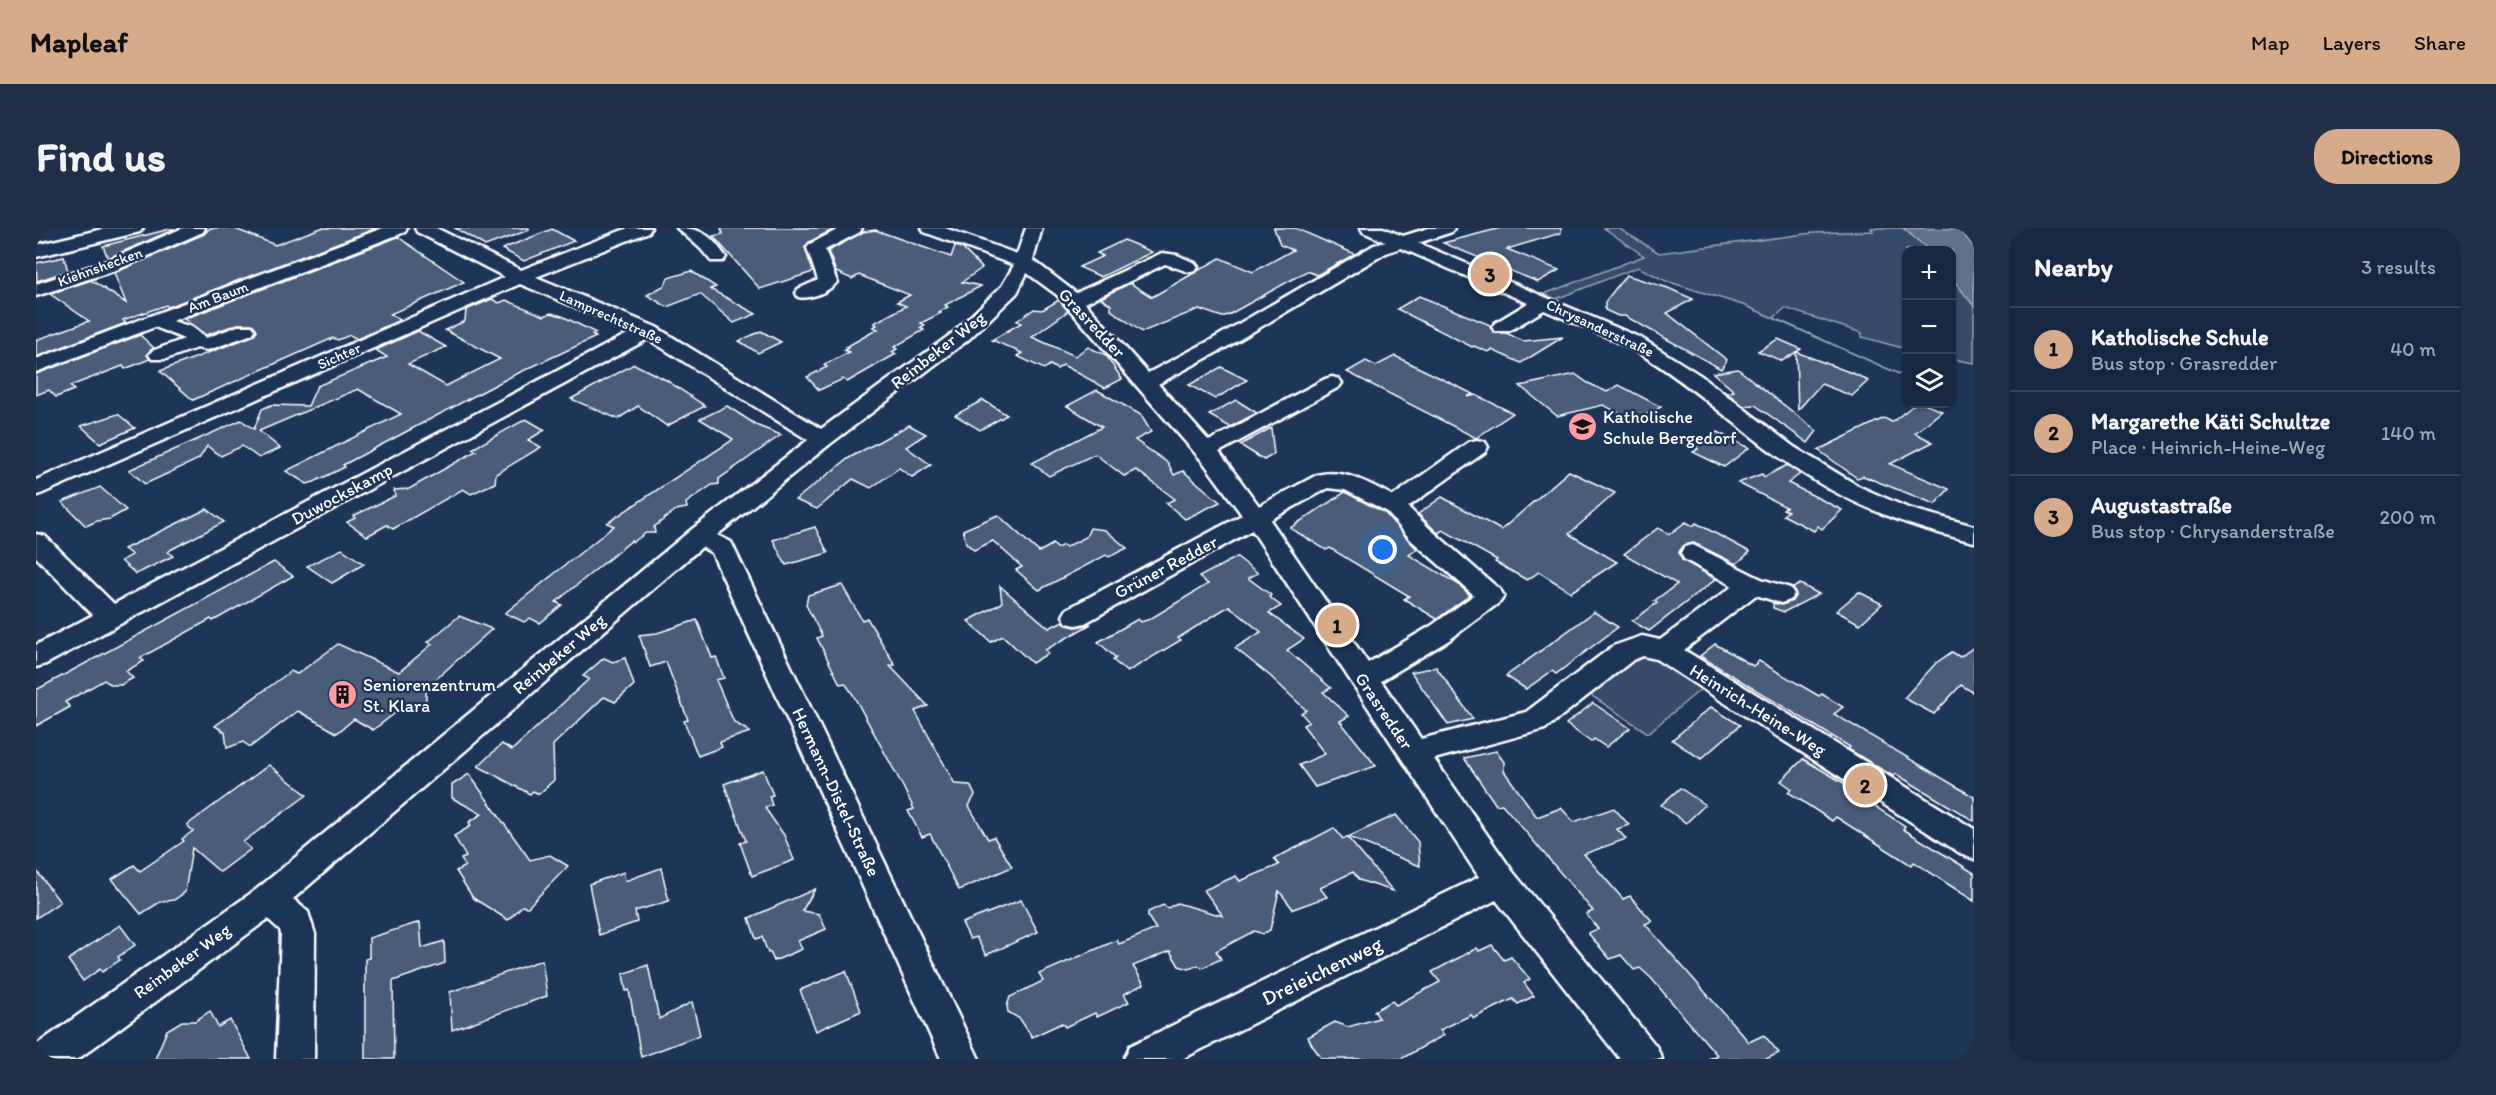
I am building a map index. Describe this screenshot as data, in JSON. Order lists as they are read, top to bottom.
{
  "streets": {
    "street": [
      "Kiehnshecken",
      "Am Baum",
      "Lamprechtstraße",
      "Grasredder",
      "Chrysanderstraße",
      "Reinbeker Weg",
      "Sichter",
      "Duwockskamp",
      "Grüner Redder",
      "Heinrich-Heine-Weg",
      "Hermann-Distel-Straße",
      "Dreieichenweg"
    ]
  },
  "crossings": [
    ["Lamprechtstraße", "Reinbeker Weg"],
    ["Lamprechtstraße", "Sichter"],
    ["Lamprechtstraße", "Duwockskamp"],
    ["Grasredder", "Reinbeker Weg"],
    ["Grasredder", "Grüner Redder"],
    ["Grasredder", "Heinrich-Heine-Weg"],
    ["Grasredder", "Dreieichenweg"],
    ["Reinbeker Weg", "Hermann-Distel-Straße"]
  ],
  "places": {
    "school or university": ["Katholische Schule Bergedorf"],
    "building": ["Seniorenzentrum St. Klara"]
  },
  "page": {
    "header": "Mapleaf",
    "nav": ["Map", "Layers", "Share"],
    "buttons": "Directions",
    "title": "Find us",
    "heading": ["Nearby", "3 results"],
    "map_buttons": ["+", "−"],
    "pins": ["3", "1", "2"],
    "list": [
      {
        "mark": "1",
        "name": "Katholische Schule",
        "note": "Bus stop · Grasredder",
        "value": "40 m"
      },
      {
        "mark": "2",
        "name": "Margarethe Käti Schultze",
        "note": "Place · Heinrich-Heine-Weg",
        "value": "140 m"
      },
      {
        "mark": "3",
        "name": "Augustastraße",
        "note": "Bus stop · Chrysanderstraße",
        "value": "200 m"
      }
    ]
  }
}
